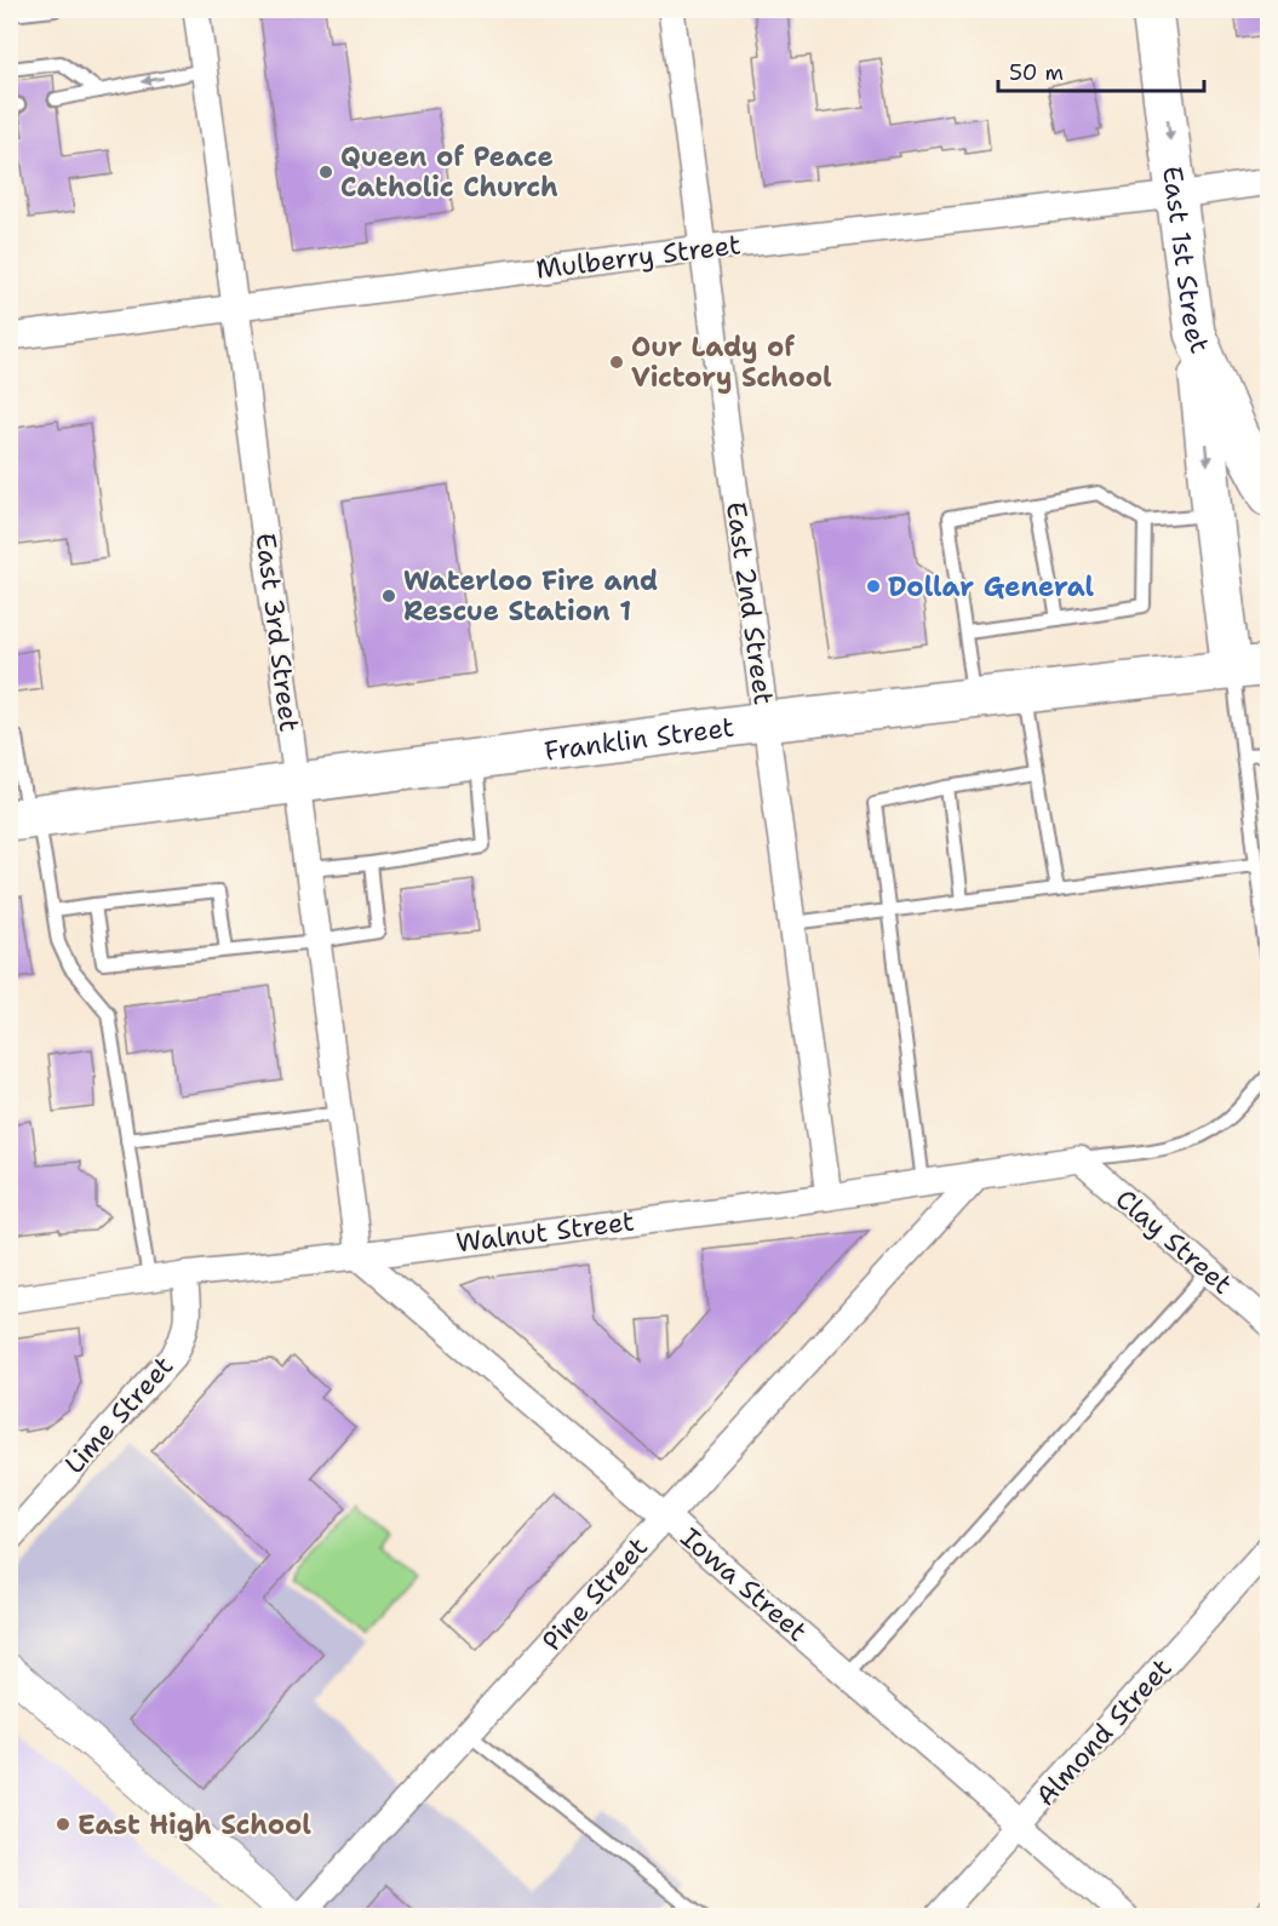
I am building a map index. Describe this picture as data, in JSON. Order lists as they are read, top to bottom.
{
  "streets": {
    "main road": ["East 1st Street", "Franklin Street"],
    "street": [
      "Mulberry Street",
      "East 2nd Street",
      "East 3rd Street",
      "Walnut Street",
      "Clay Street",
      "Lime Street",
      "Iowa Street",
      "Pine Street",
      "Almond Street"
    ]
  },
  "crossings": [
    ["Mulberry Street", "East 1st Street"],
    ["Mulberry Street", "East 2nd Street"],
    ["Mulberry Street", "East 3rd Street"],
    ["East 2nd Street", "Franklin Street"],
    ["East 2nd Street", "Walnut Street"],
    ["East 3rd Street", "Franklin Street"],
    ["East 3rd Street", "Walnut Street"],
    ["East 3rd Street", "Iowa Street"],
    ["Walnut Street", "Clay Street"],
    ["Walnut Street", "Lime Street"],
    ["Walnut Street", "Iowa Street"],
    ["Walnut Street", "Pine Street"],
    ["Iowa Street", "Pine Street"],
    ["Iowa Street", "Almond Street"]
  ],
  "one_way": ["East 1st Street"],
  "places": [
    "Queen of Peace Catholic Church",
    "Our Lady of Victory School",
    "Dollar General",
    "Waterloo Fire and Rescue Station 1",
    "East High School"
  ],
  "scale_bar": "50 m"
}
